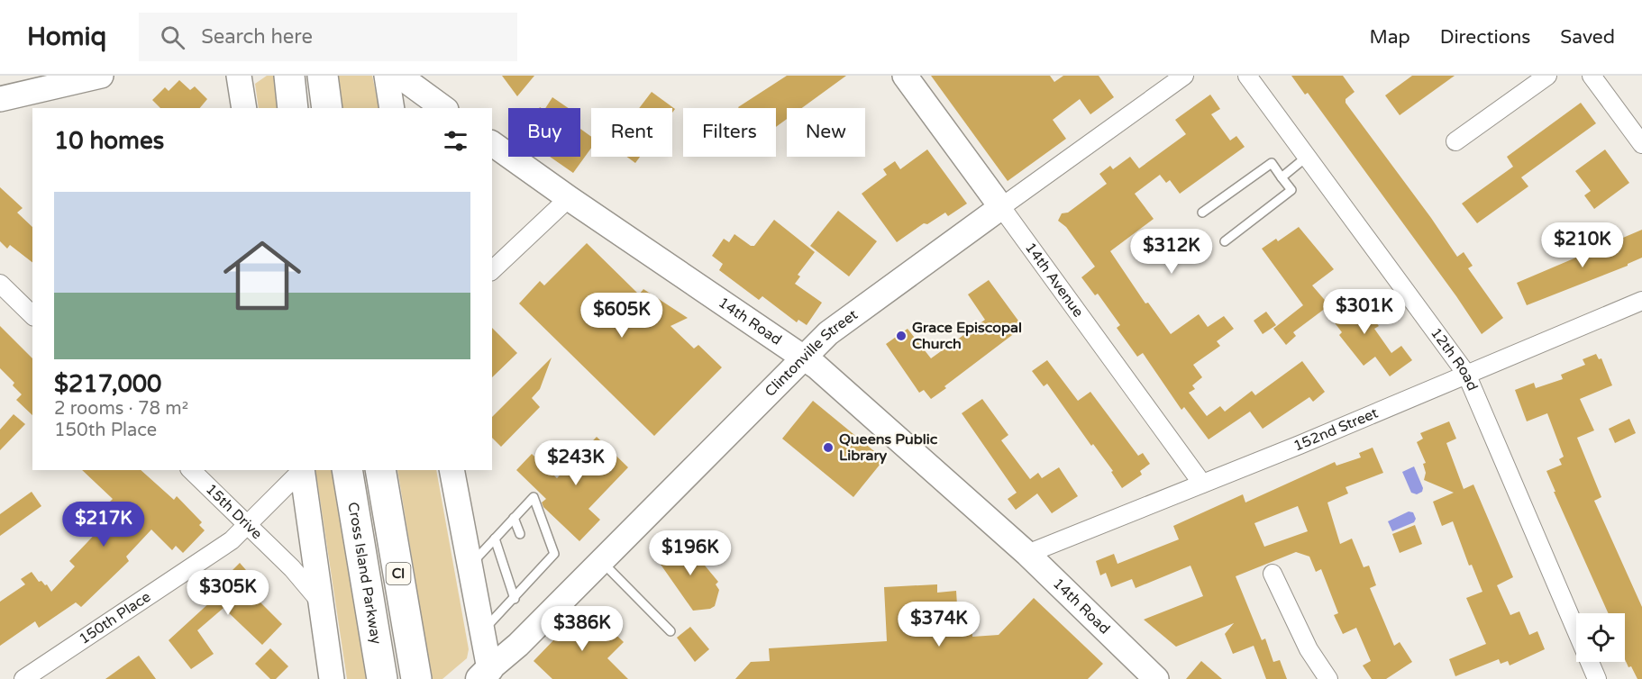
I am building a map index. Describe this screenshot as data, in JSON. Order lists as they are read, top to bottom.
{
  "streets": {
    "highway": ["Cross Island Parkway", "CI"],
    "street": [
      "14th Avenue",
      "14th Road",
      "Clintonville Street",
      "12th Road",
      "152nd Street",
      "15th Drive",
      "150th Place"
    ]
  },
  "crossings": [
    ["14th Avenue", "Clintonville Street"],
    ["14th Avenue", "152nd Street"],
    ["14th Road", "Clintonville Street"],
    ["14th Road", "152nd Street"],
    ["12th Road", "152nd Street"],
    ["15th Drive", "150th Place"]
  ],
  "places": ["Grace Episcopal Church", "Queens Public Library"],
  "page": {
    "header": "Homiq",
    "search": "Search here",
    "nav": ["Map", "Directions", "Saved"],
    "chip": [
      "Buy",
      "Rent",
      "Filters",
      "New"
    ],
    "heading": "10 homes",
    "list": [
      {
        "name": "$217,000",
        "note": "2 rooms · 78 m² · 150th Place"
      }
    ],
    "price": [
      "$210K",
      "$312K",
      "$301K",
      "$605K",
      "$243K",
      "$217K",
      "$196K",
      "$305K",
      "$374K",
      "$386K"
    ]
  }
}
